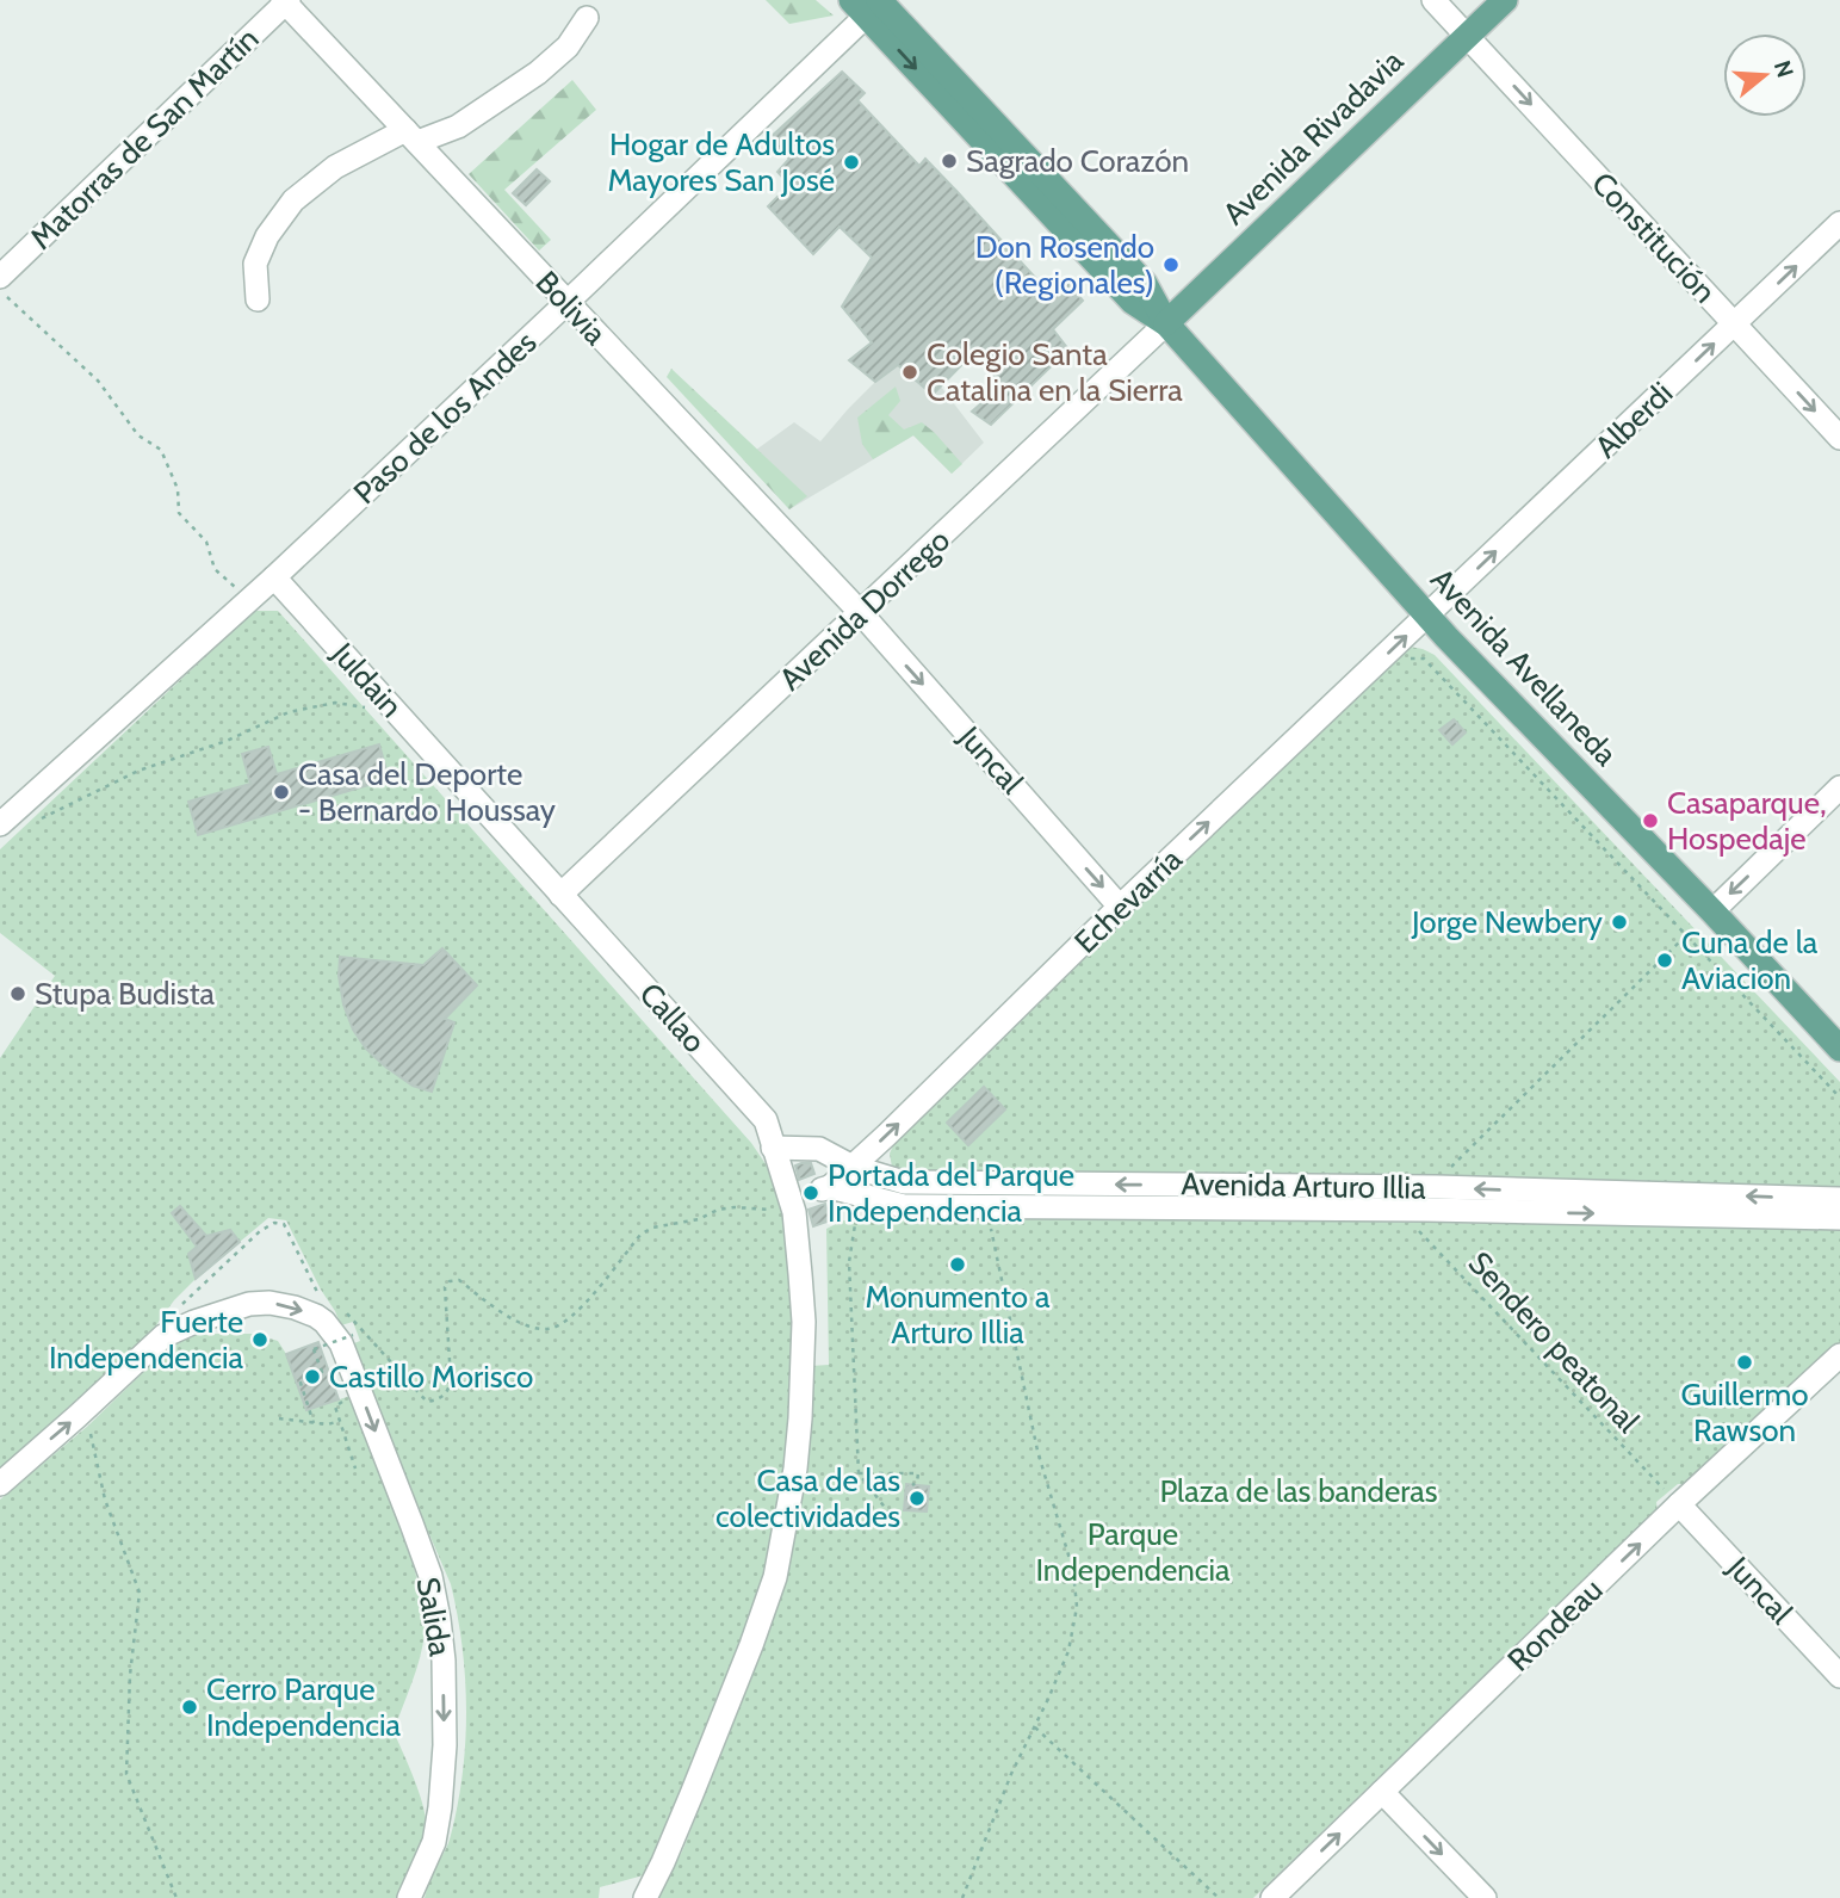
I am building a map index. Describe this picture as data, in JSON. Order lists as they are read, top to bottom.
{
  "streets": {
    "main road": ["Avenida Rivadavia", "Avenida Avellaneda"],
    "street": [
      "Matorras de San Martín",
      "Constitución",
      "Bolivia",
      "Paso de los Andes",
      "Alberdi",
      "Avenida Dorrego",
      "Juldain",
      "Juncal",
      "Echevarría",
      "Callao",
      "Avenida Arturo Illia",
      "Salida",
      "Rondeau"
    ],
    "path": ["Sendero peatonal"]
  },
  "crossings": [
    ["Avenida Rivadavia", "Constitución"],
    ["Avenida Rivadavia", "Avenida Dorrego"],
    ["Avenida Rivadavia", "Avenida Avellaneda"],
    ["Matorras de San Martín", "Bolivia"],
    ["Constitución", "Alberdi"],
    ["Bolivia", "Paso de los Andes"],
    ["Bolivia", "Avenida Dorrego"],
    ["Bolivia", "Juncal"],
    ["Paso de los Andes", "Avenida Avellaneda"],
    ["Paso de los Andes", "Juldain"],
    ["Alberdi", "Avenida Avellaneda"],
    ["Alberdi", "Echevarría"],
    ["Avenida Dorrego", "Avenida Avellaneda"],
    ["Avenida Dorrego", "Juldain"],
    ["Avenida Dorrego", "Juncal"],
    ["Avenida Dorrego", "Callao"],
    ["Avenida Avellaneda", "Echevarría"],
    ["Juldain", "Callao"],
    ["Juncal", "Echevarría"],
    ["Juncal", "Rondeau"],
    ["Echevarría", "Callao"],
    ["Echevarría", "Avenida Arturo Illia"],
    ["Callao", "Avenida Arturo Illia"]
  ],
  "one_way": [
    "Constitución",
    "Alberdi",
    "Juncal",
    "Echevarría",
    "Salida",
    "Rondeau"
  ],
  "parks": ["Plaza de las banderas", "Parque Independencia"],
  "places": [
    "Sagrado Corazón",
    "Hogar de Adultos Mayores San José",
    "Don Rosendo (Regionales)",
    "Colegio Santa Catalina en la Sierra",
    "Casa del Deporte - Bernardo Houssay",
    "Casaparque, Hospedaje",
    "Jorge Newbery",
    "Cuna de la Aviacion",
    "Stupa Budista",
    "Portada del Parque Independencia",
    "Monumento a Arturo Illia",
    "Fuerte Independencia",
    "Guillermo Rawson",
    "Castillo Morisco",
    "Casa de las colectividades",
    "Cerro Parque Independencia"
  ],
  "north": "right"
}
